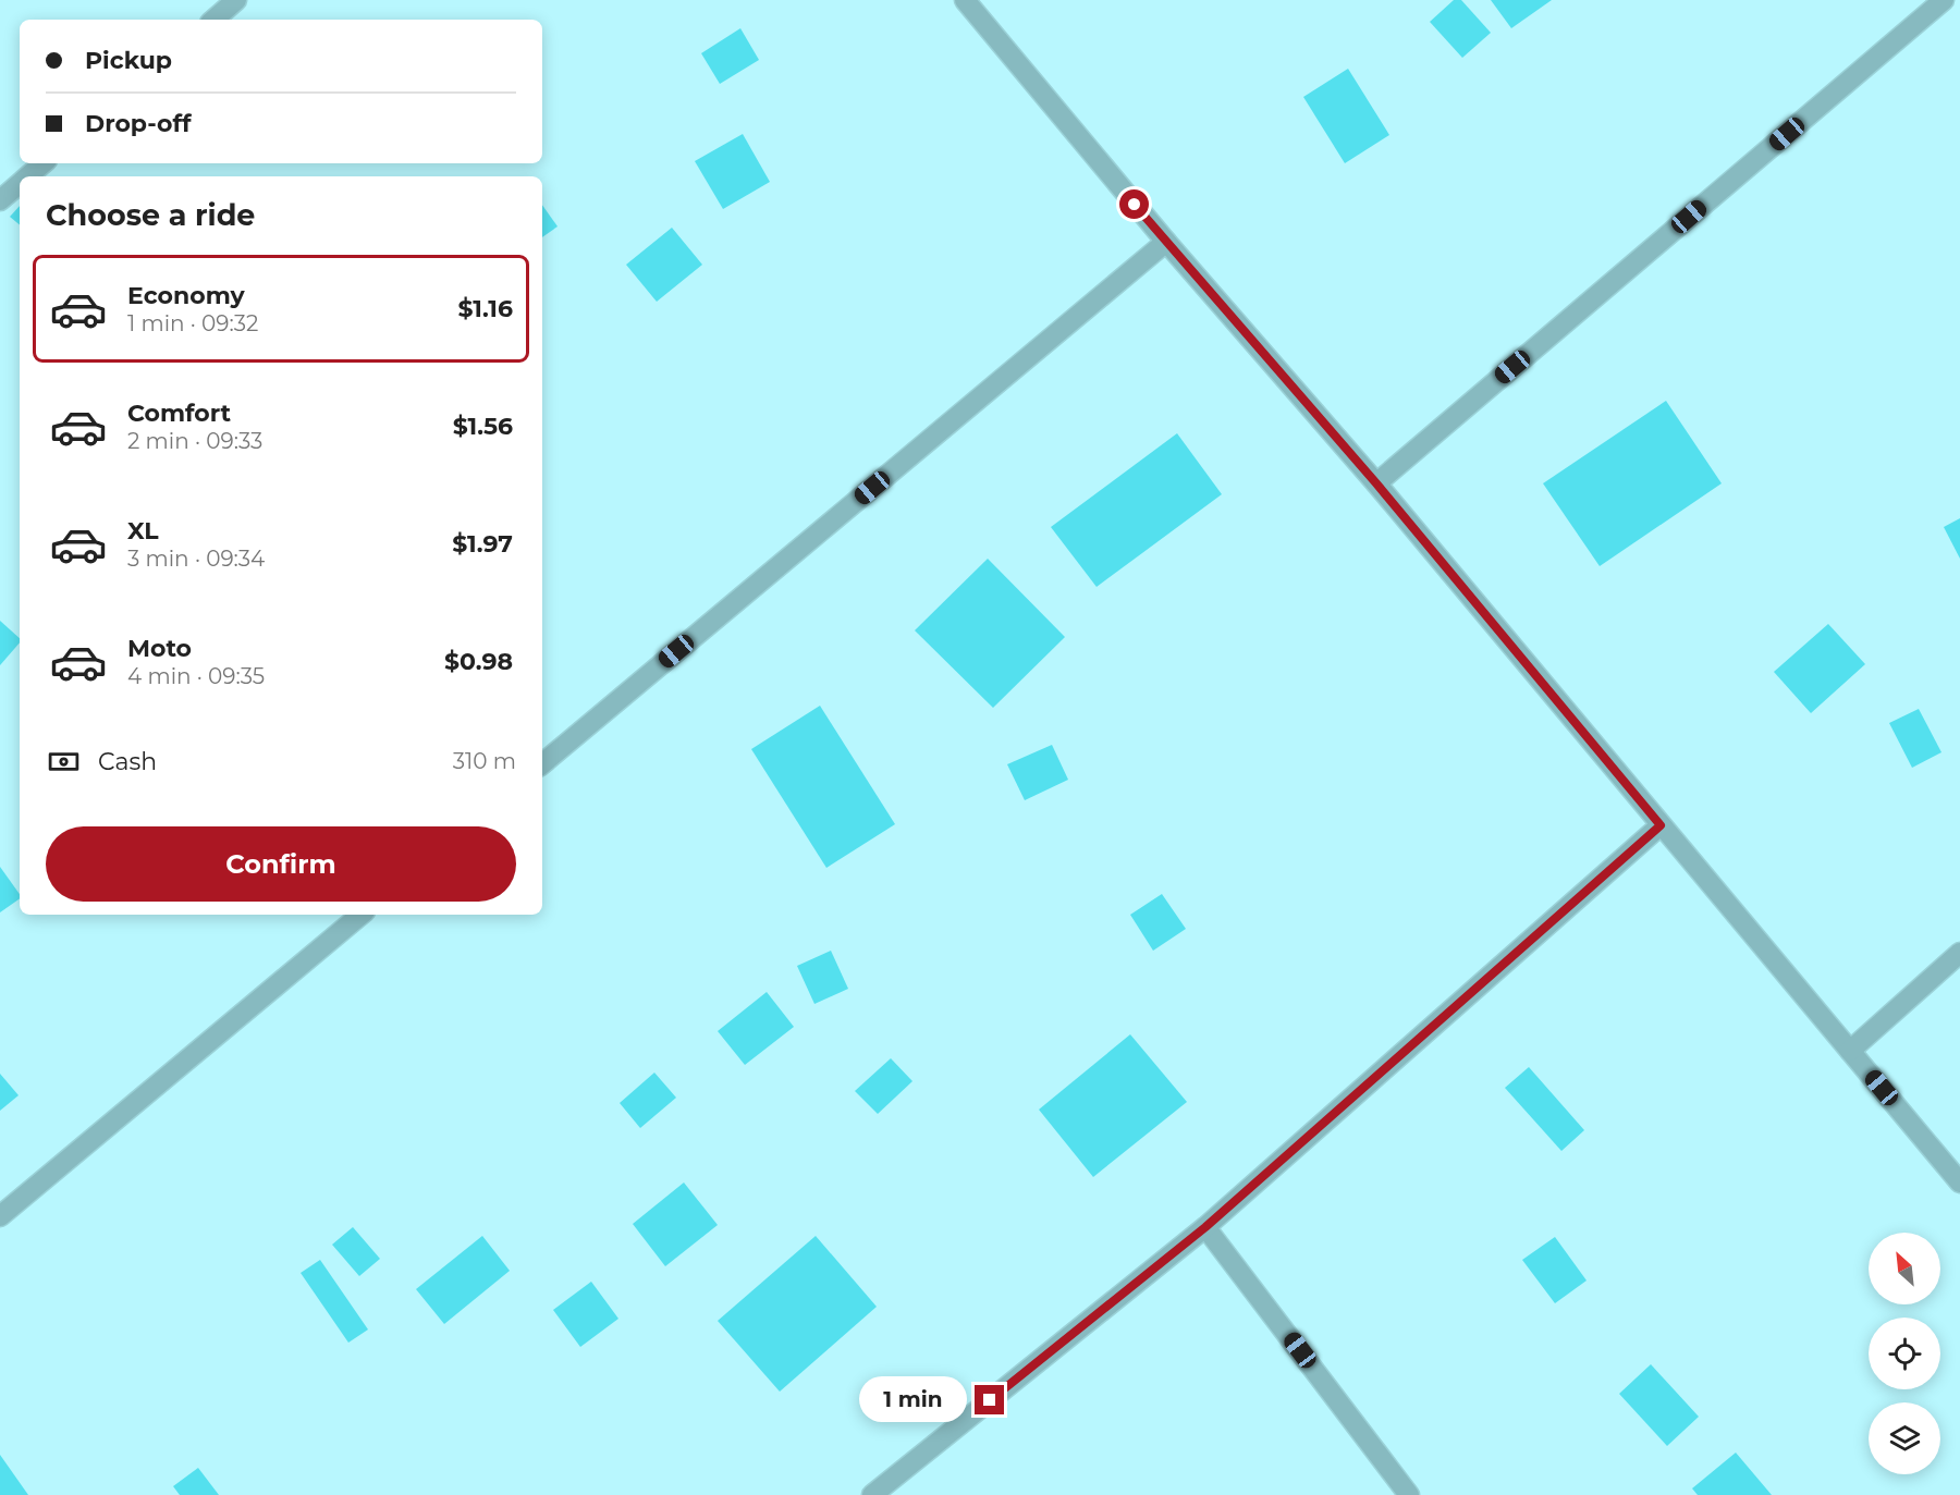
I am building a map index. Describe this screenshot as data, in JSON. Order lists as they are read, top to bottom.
{
  "north": "top left",
  "page": {
    "banner": ["Pickup", "Drop-off"],
    "heading": "Choose a ride",
    "list": [
      {
        "name": "Economy",
        "note": "1 min · 09:32",
        "value": "$1.16"
      },
      {
        "name": "Comfort",
        "note": "2 min · 09:33",
        "value": "$1.56"
      },
      {
        "name": "XL",
        "note": "3 min · 09:34",
        "value": "$1.97"
      },
      {
        "name": "Moto",
        "note": "4 min · 09:35",
        "value": "$0.98"
      }
    ],
    "pay": ["Cash", "310 m"],
    "buttons": "Confirm",
    "bubble": "1 min"
  }
}
